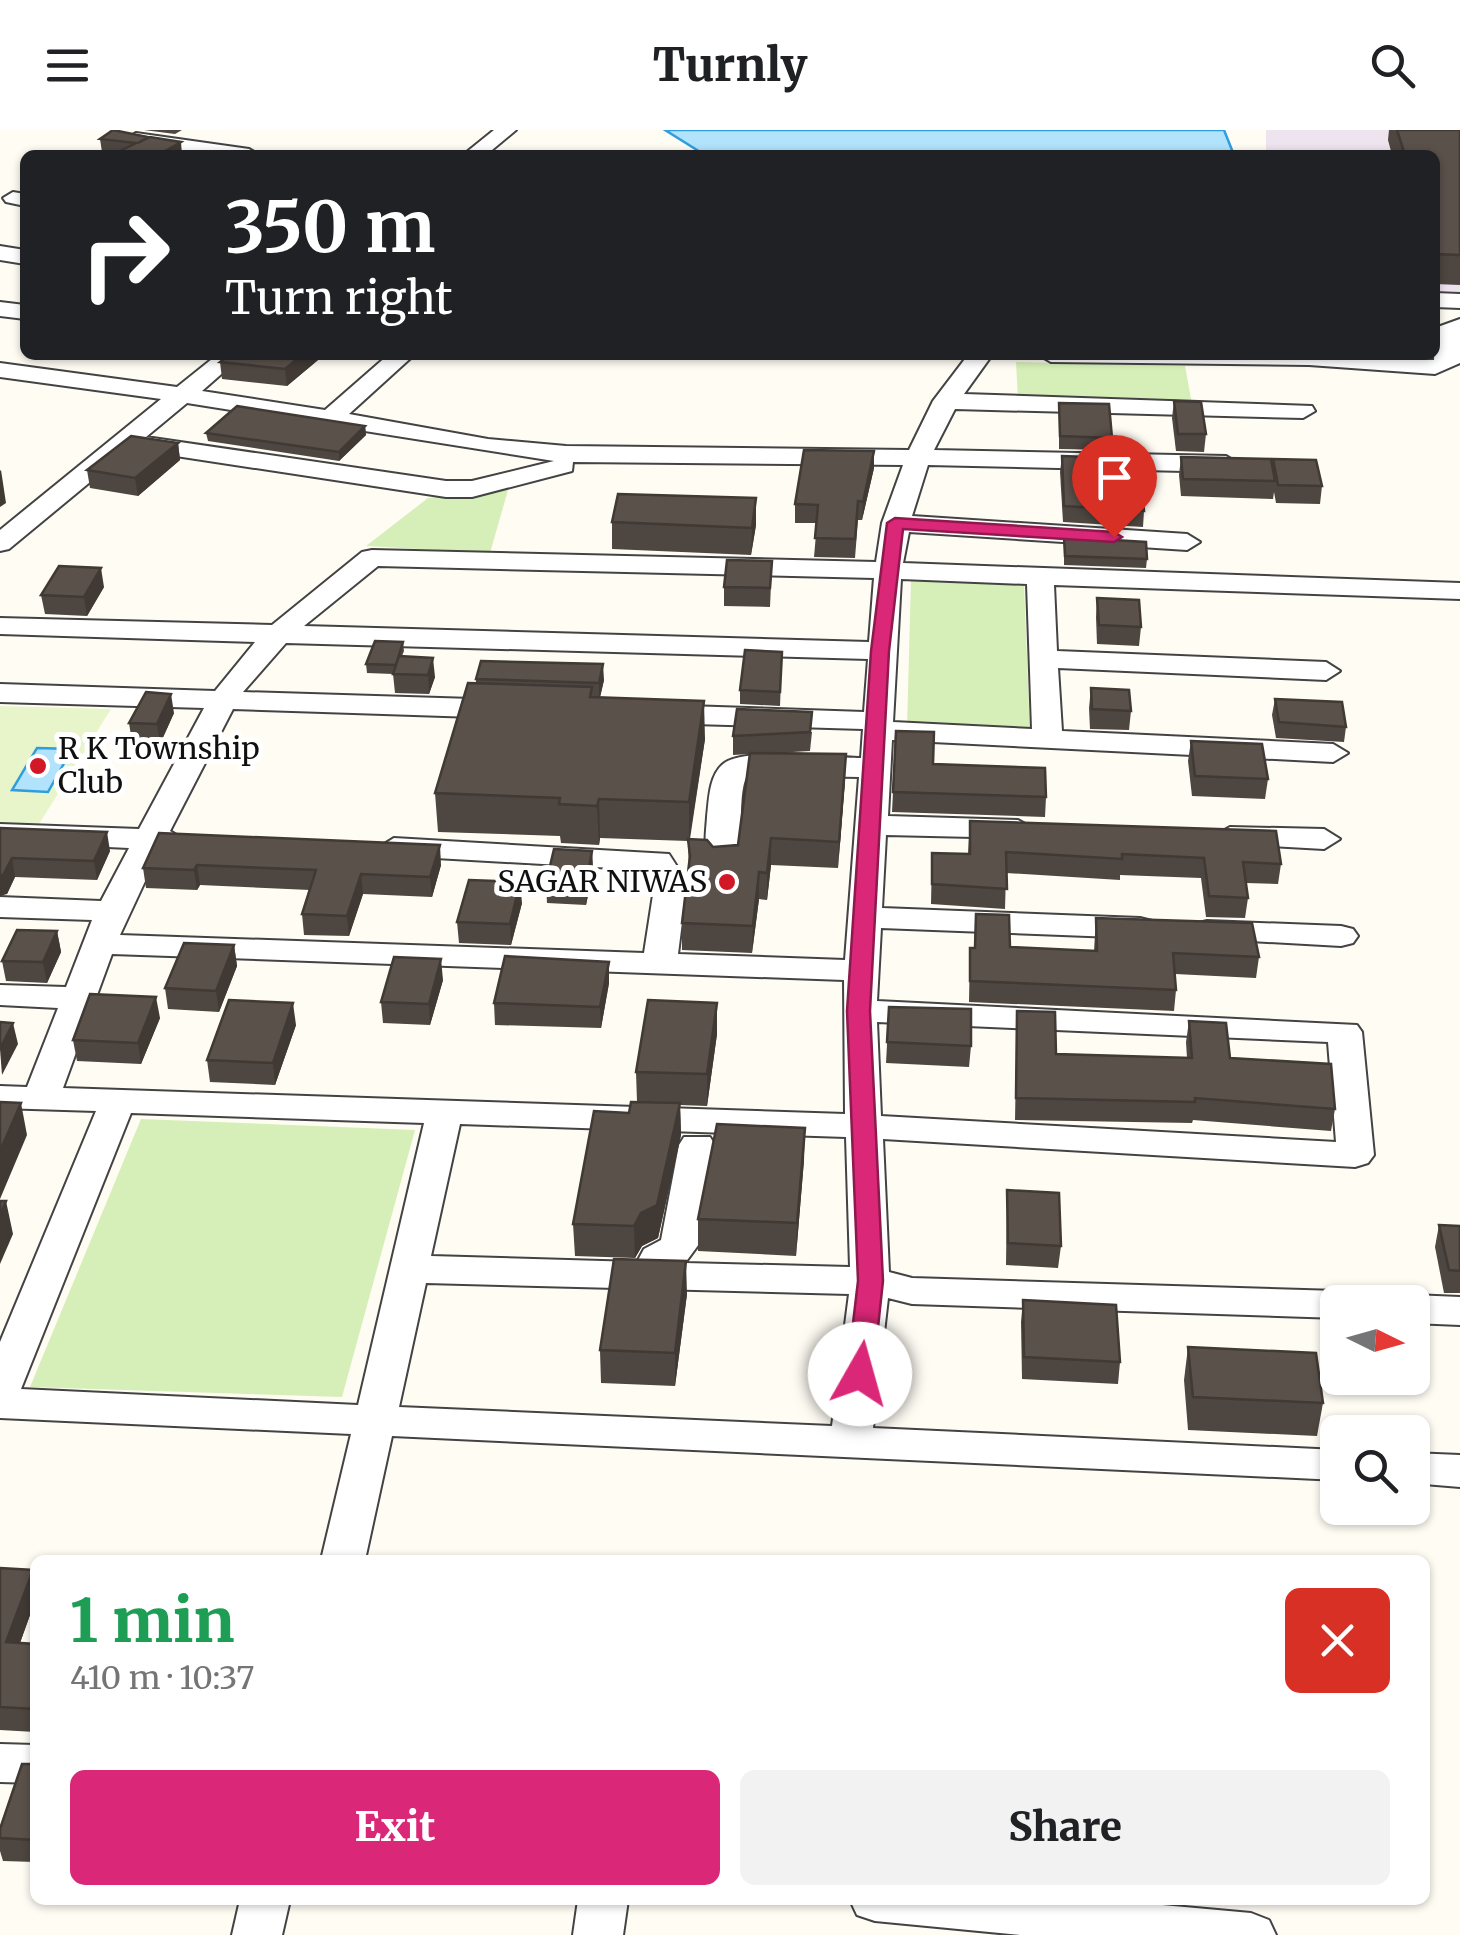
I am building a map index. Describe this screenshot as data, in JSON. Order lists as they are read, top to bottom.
{
  "places": ["R K Township Club", "SAGAR NIWAS"],
  "north": "right",
  "page": {
    "header": "Turnly",
    "turn": ["350 m", "Turn right"],
    "heading": ["1 min", "410 m · 10:37"],
    "buttons": ["Exit", "Share"]
  }
}
